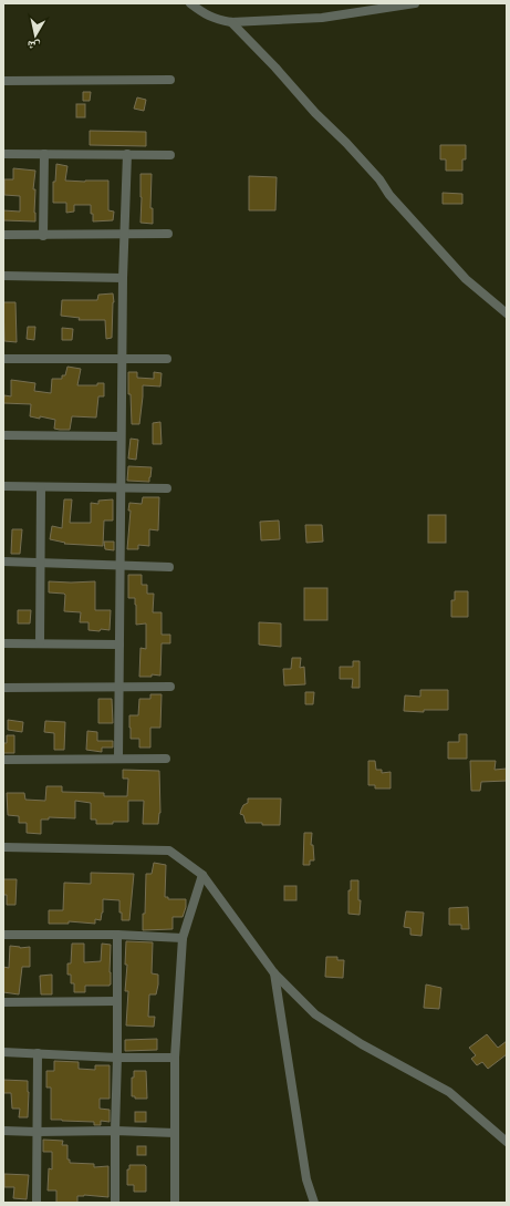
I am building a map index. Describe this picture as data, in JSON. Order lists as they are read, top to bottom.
{
  "north": "bottom"
}
